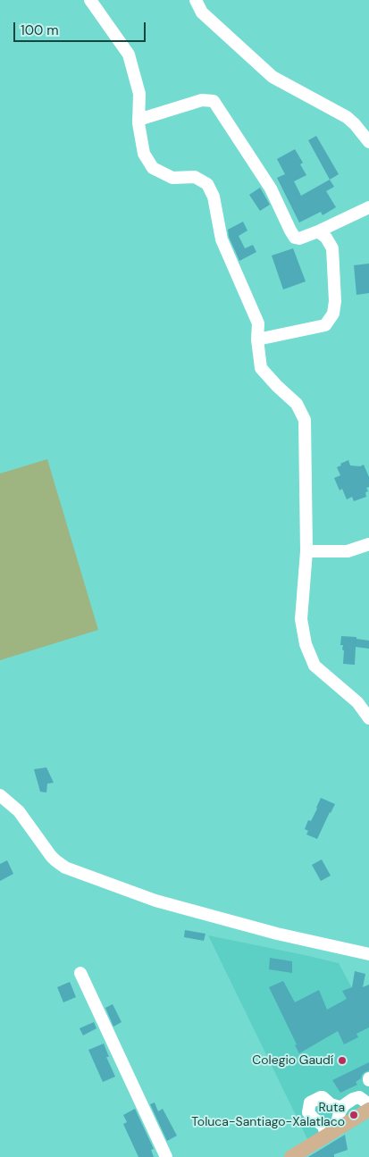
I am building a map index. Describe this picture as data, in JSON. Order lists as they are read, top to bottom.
{
  "places": ["Colegio Gaudí", "Ruta Toluca-Santiago-Xalatlaco"],
  "scale_bar": "100 m"
}
